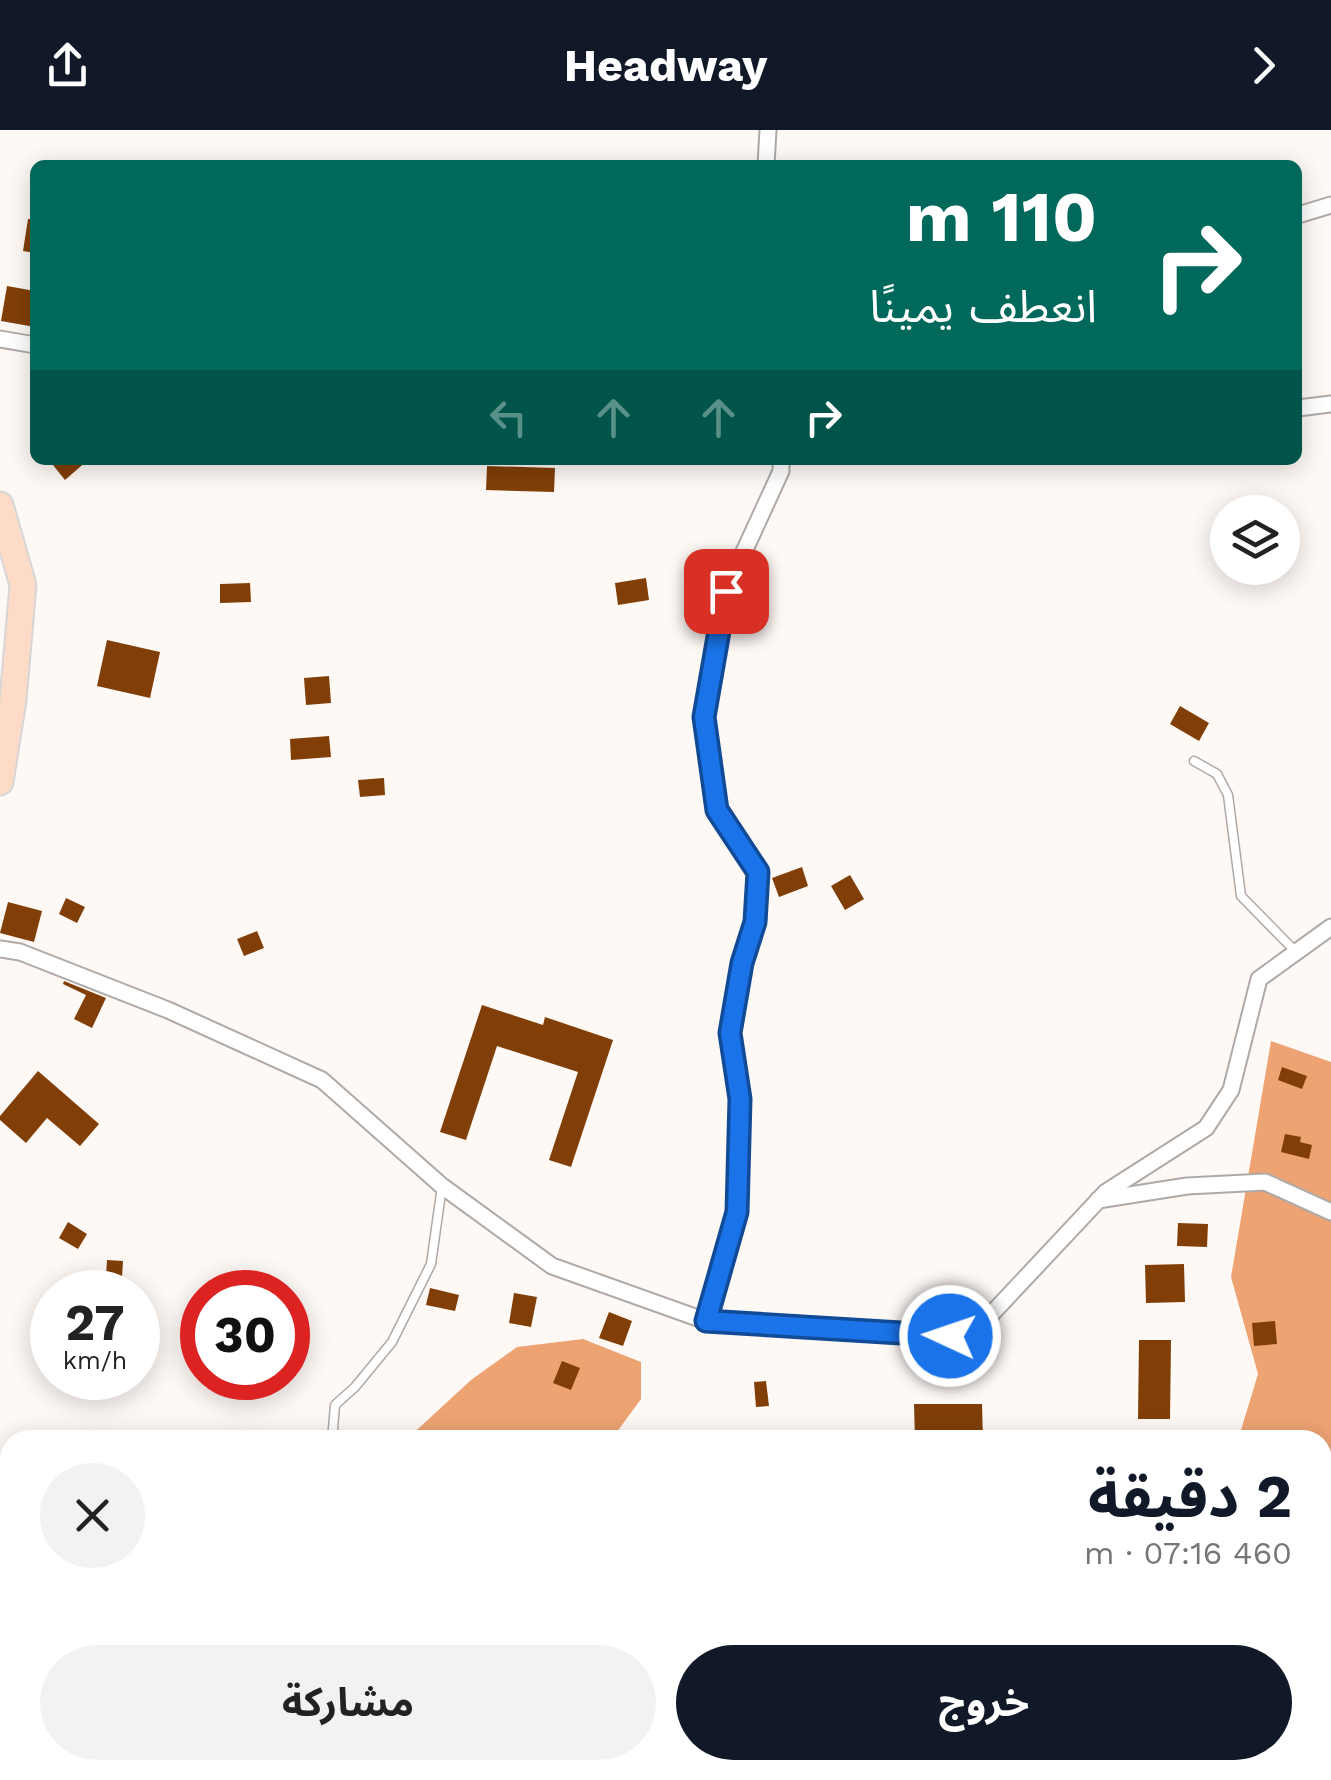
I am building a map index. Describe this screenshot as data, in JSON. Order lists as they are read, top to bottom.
{
  "page": {
    "header": "Headway",
    "turn": ["110 m", "انعطف يمينًا"],
    "speed": "27 km/h",
    "limit": "30",
    "heading": ["2 دقيقة", "460 m · 07:16"],
    "buttons": ["خروج", "مشاركة"]
  }
}
